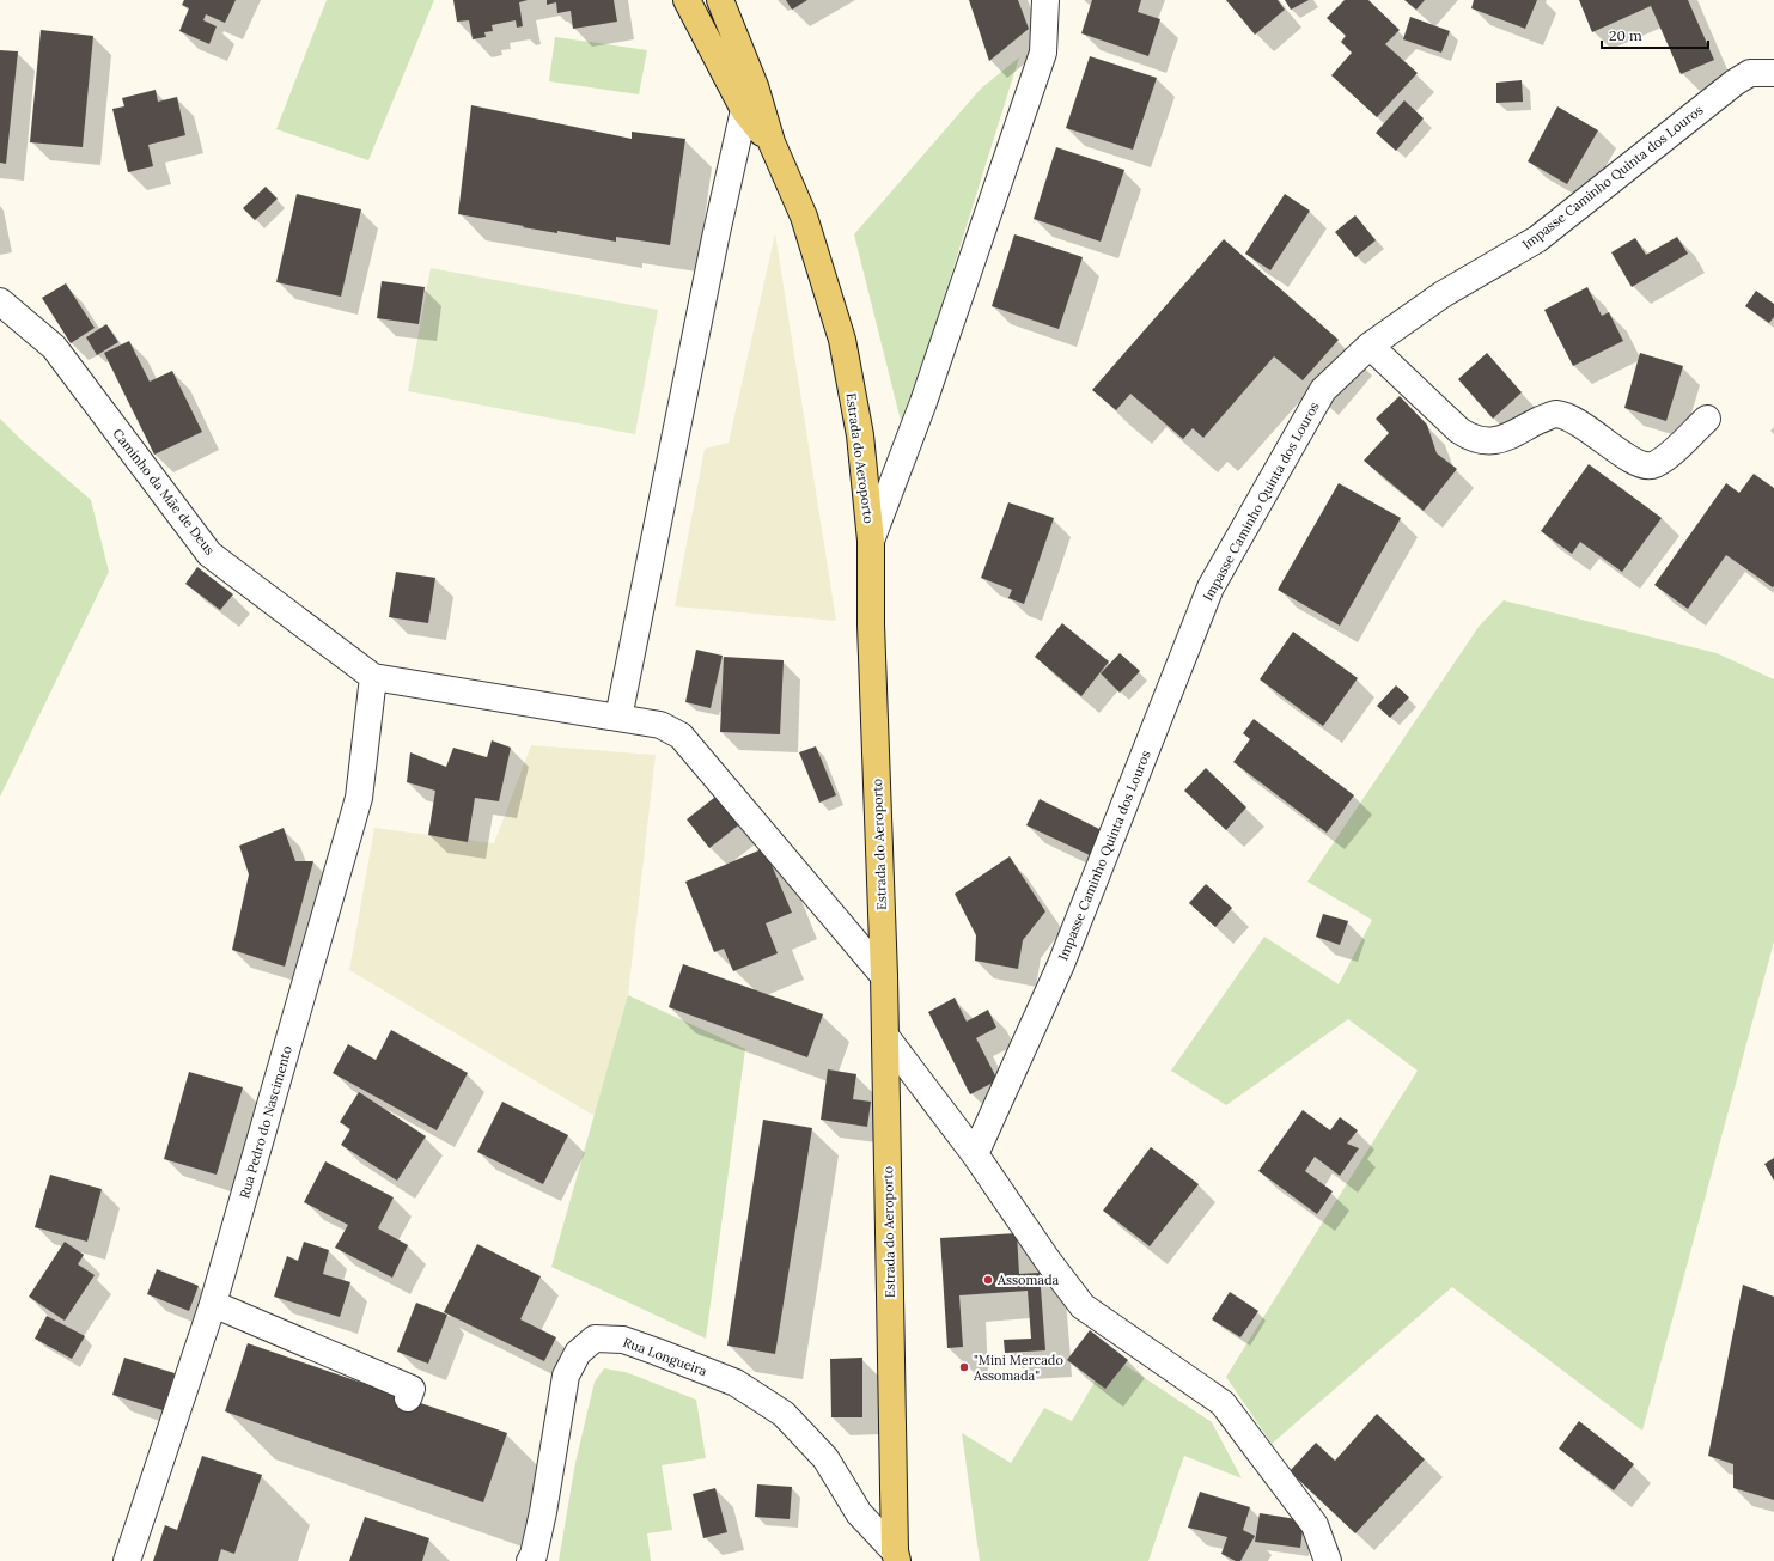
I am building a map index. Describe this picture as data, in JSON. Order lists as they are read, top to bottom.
{
  "streets": {
    "main road": ["Estrada do Aeroporto"],
    "street": [
      "Impasse Caminho Quinta dos Louros",
      "Caminho da Mãe de Deus",
      "Rua Pedro do Nascimento",
      "Rua Longueira"
    ]
  },
  "crossings": [
    ["Estrada do Aeroporto", "Rua Longueira"],
    ["Caminho da Mãe de Deus", "Rua Pedro do Nascimento"]
  ],
  "places": ["Assomada", "\"Mini Mercado Assomada\""],
  "scale_bar": "20 m"
}
